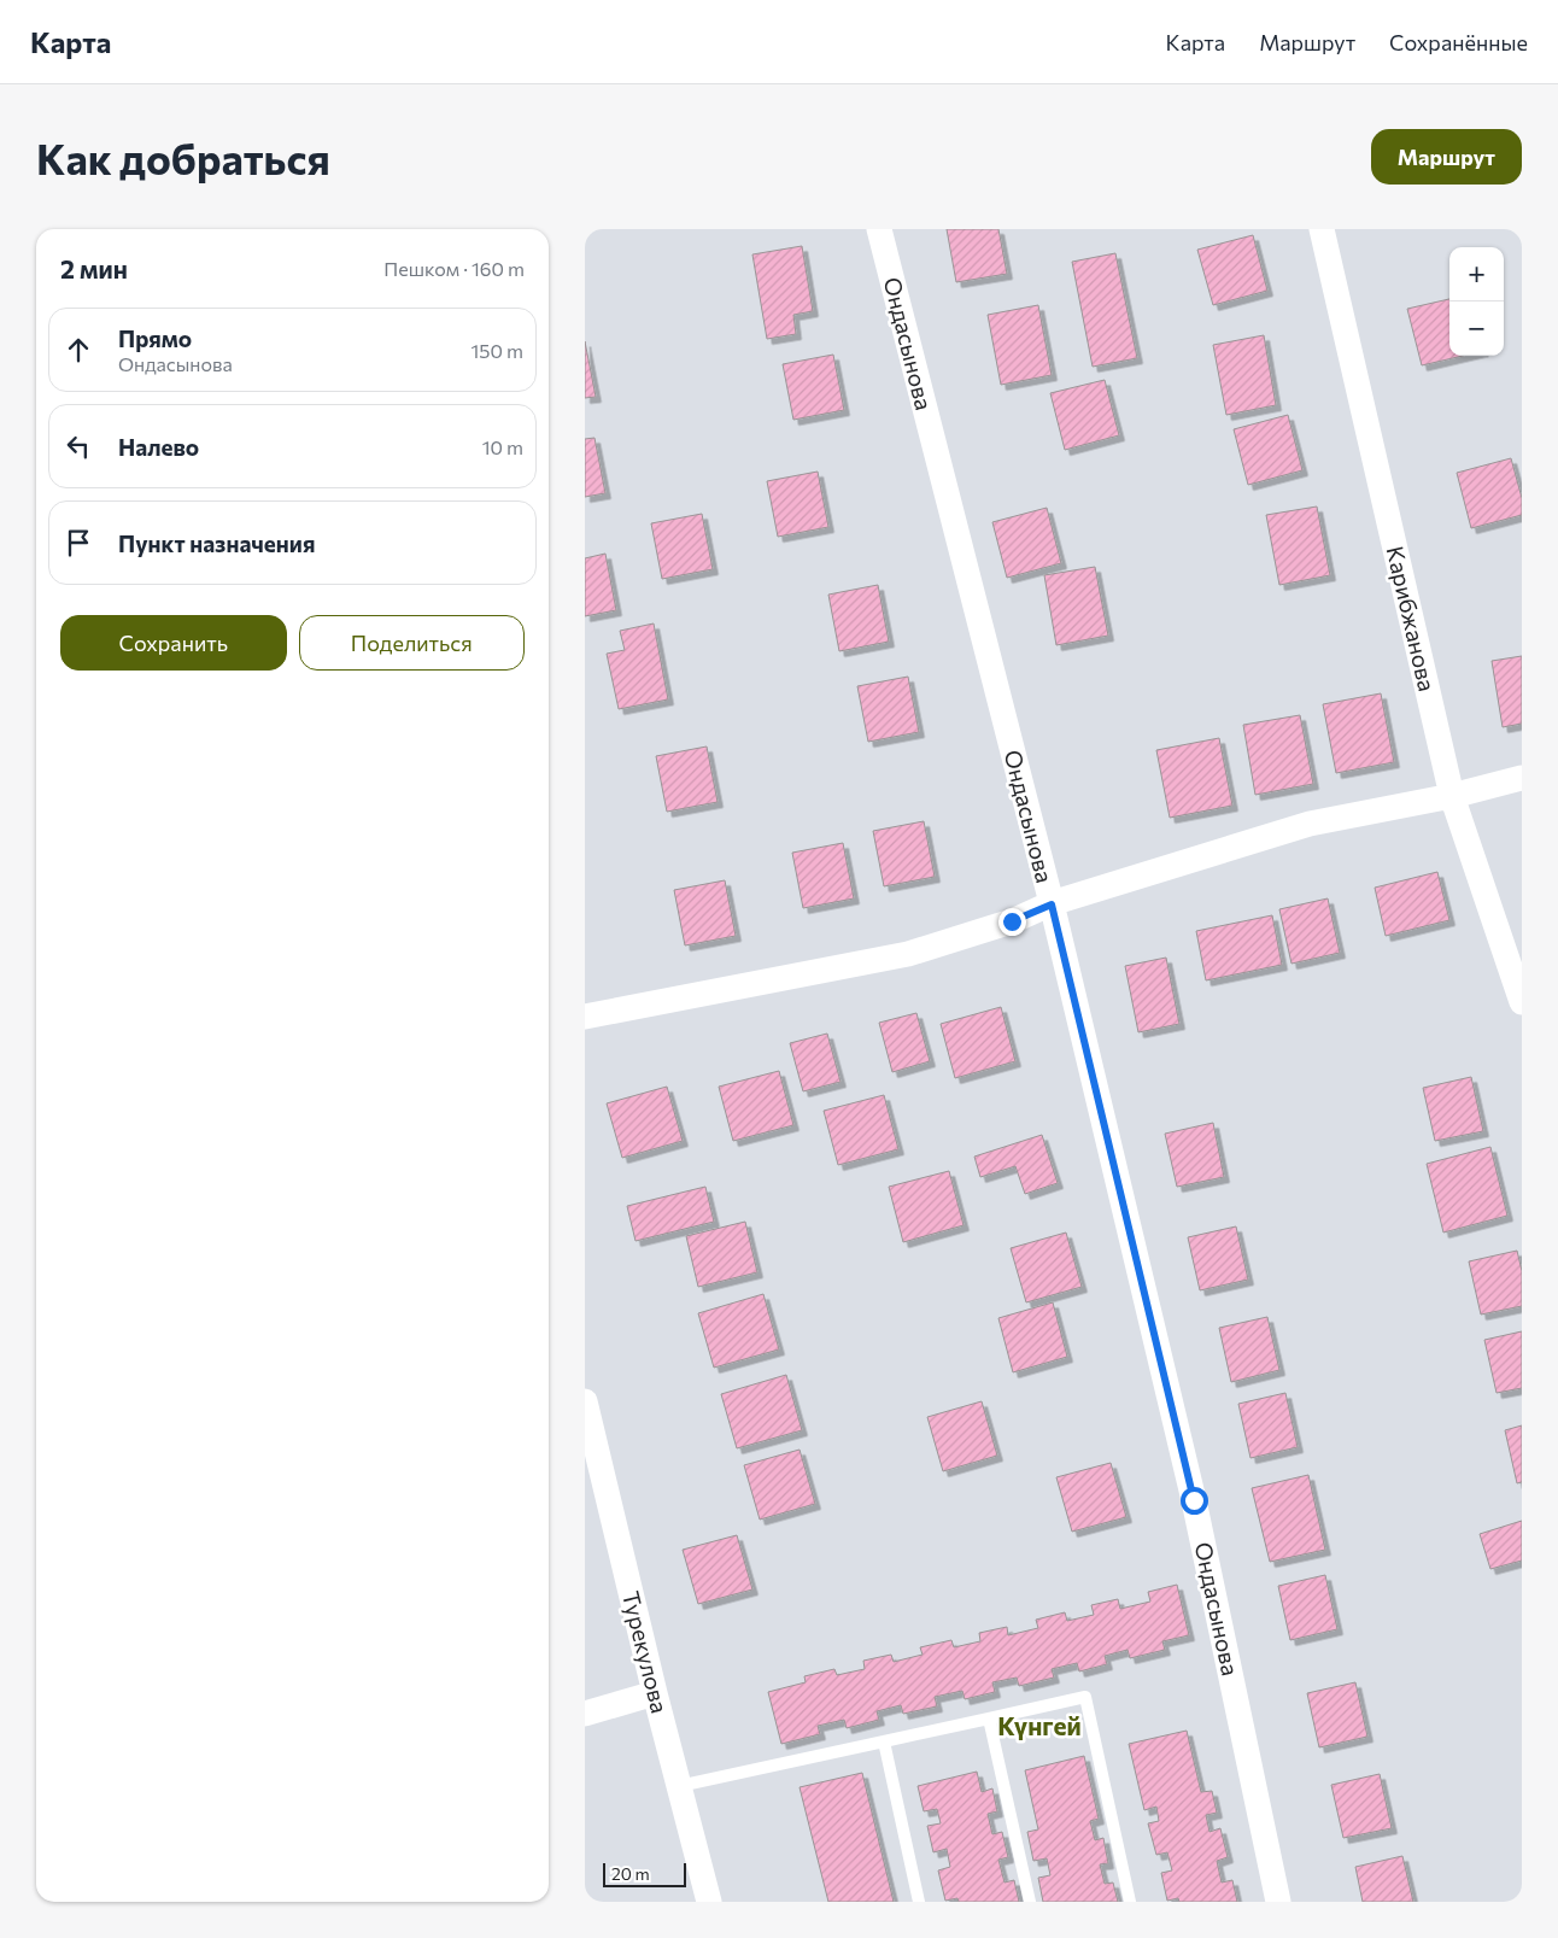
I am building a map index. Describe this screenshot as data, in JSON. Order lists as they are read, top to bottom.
{
  "streets": {
    "street": ["Ондасынова", "Карибжанова", "Турекулова"]
  },
  "districts": ["Күнгей"],
  "scale_bar": "20 m",
  "page": {
    "header": "Карта",
    "nav": ["Карта", "Маршрут", "Сохранённые"],
    "buttons": [
      "Маршрут",
      ["Сохранить", "Поделиться"]
    ],
    "title": "Как добраться",
    "heading": ["2 мин", "Пешком · 160 m"],
    "map_buttons": ["+", "−"],
    "list": [
      ["Прямо", "Ондасынова", "150 m"],
      ["Налево", "10 m"],
      "Пункт назначения"
    ],
    "scale": "20 m"
  }
}
